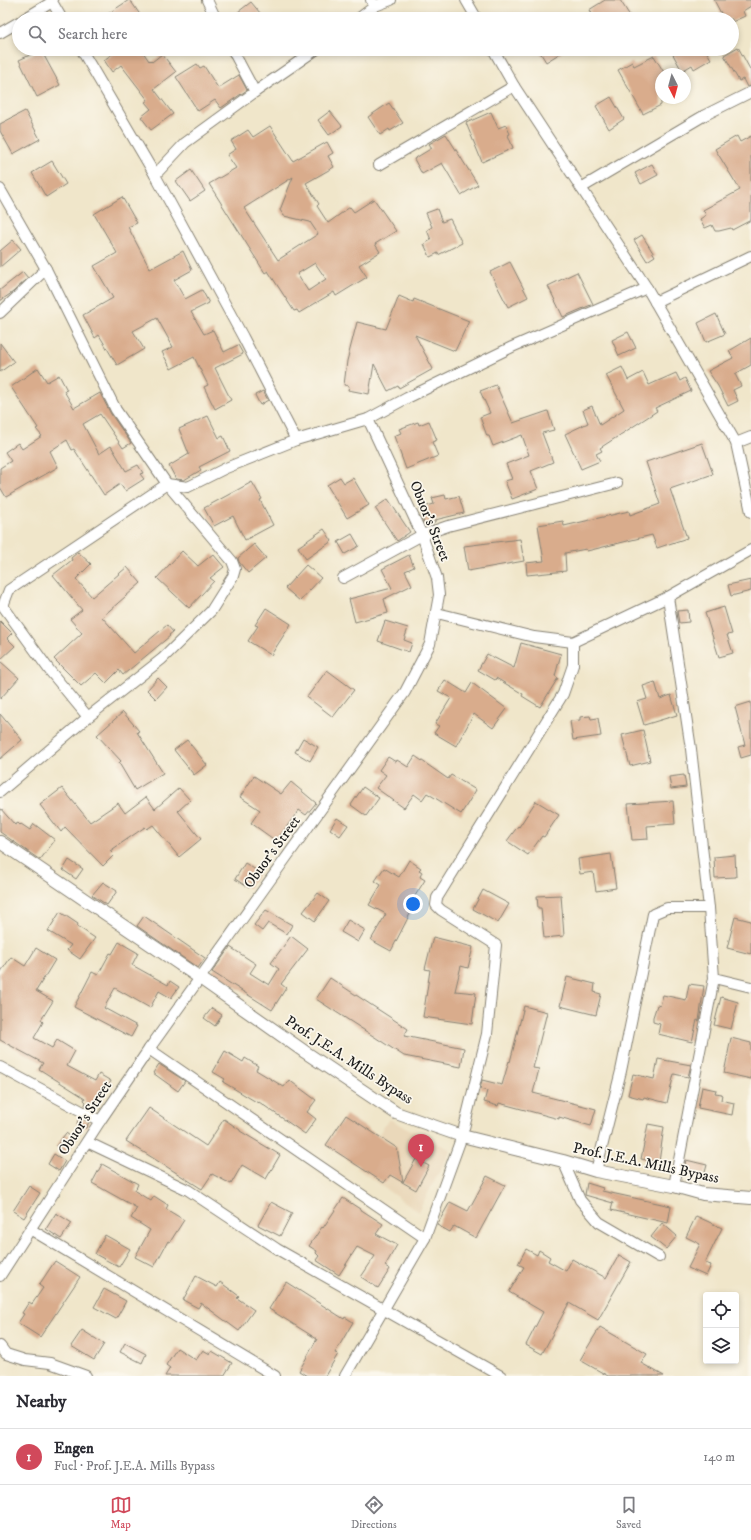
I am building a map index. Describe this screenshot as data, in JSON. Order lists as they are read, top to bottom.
{
  "streets": {
    "street": ["Obuor’s Street", "Prof. J.E.A. Mills Bypass"]
  },
  "crossings": [
    ["Obuor’s Street", "Prof. J.E.A. Mills Bypass"]
  ],
  "north": "bottom",
  "page": {
    "search": "Search here",
    "pins": "1",
    "heading": "Nearby",
    "list": [
      {
        "mark": "1",
        "name": "Engen",
        "note": "Fuel · Prof. J.E.A. Mills Bypass",
        "value": "140 m"
      }
    ],
    "nav": ["Map", "Directions", "Saved"]
  }
}
